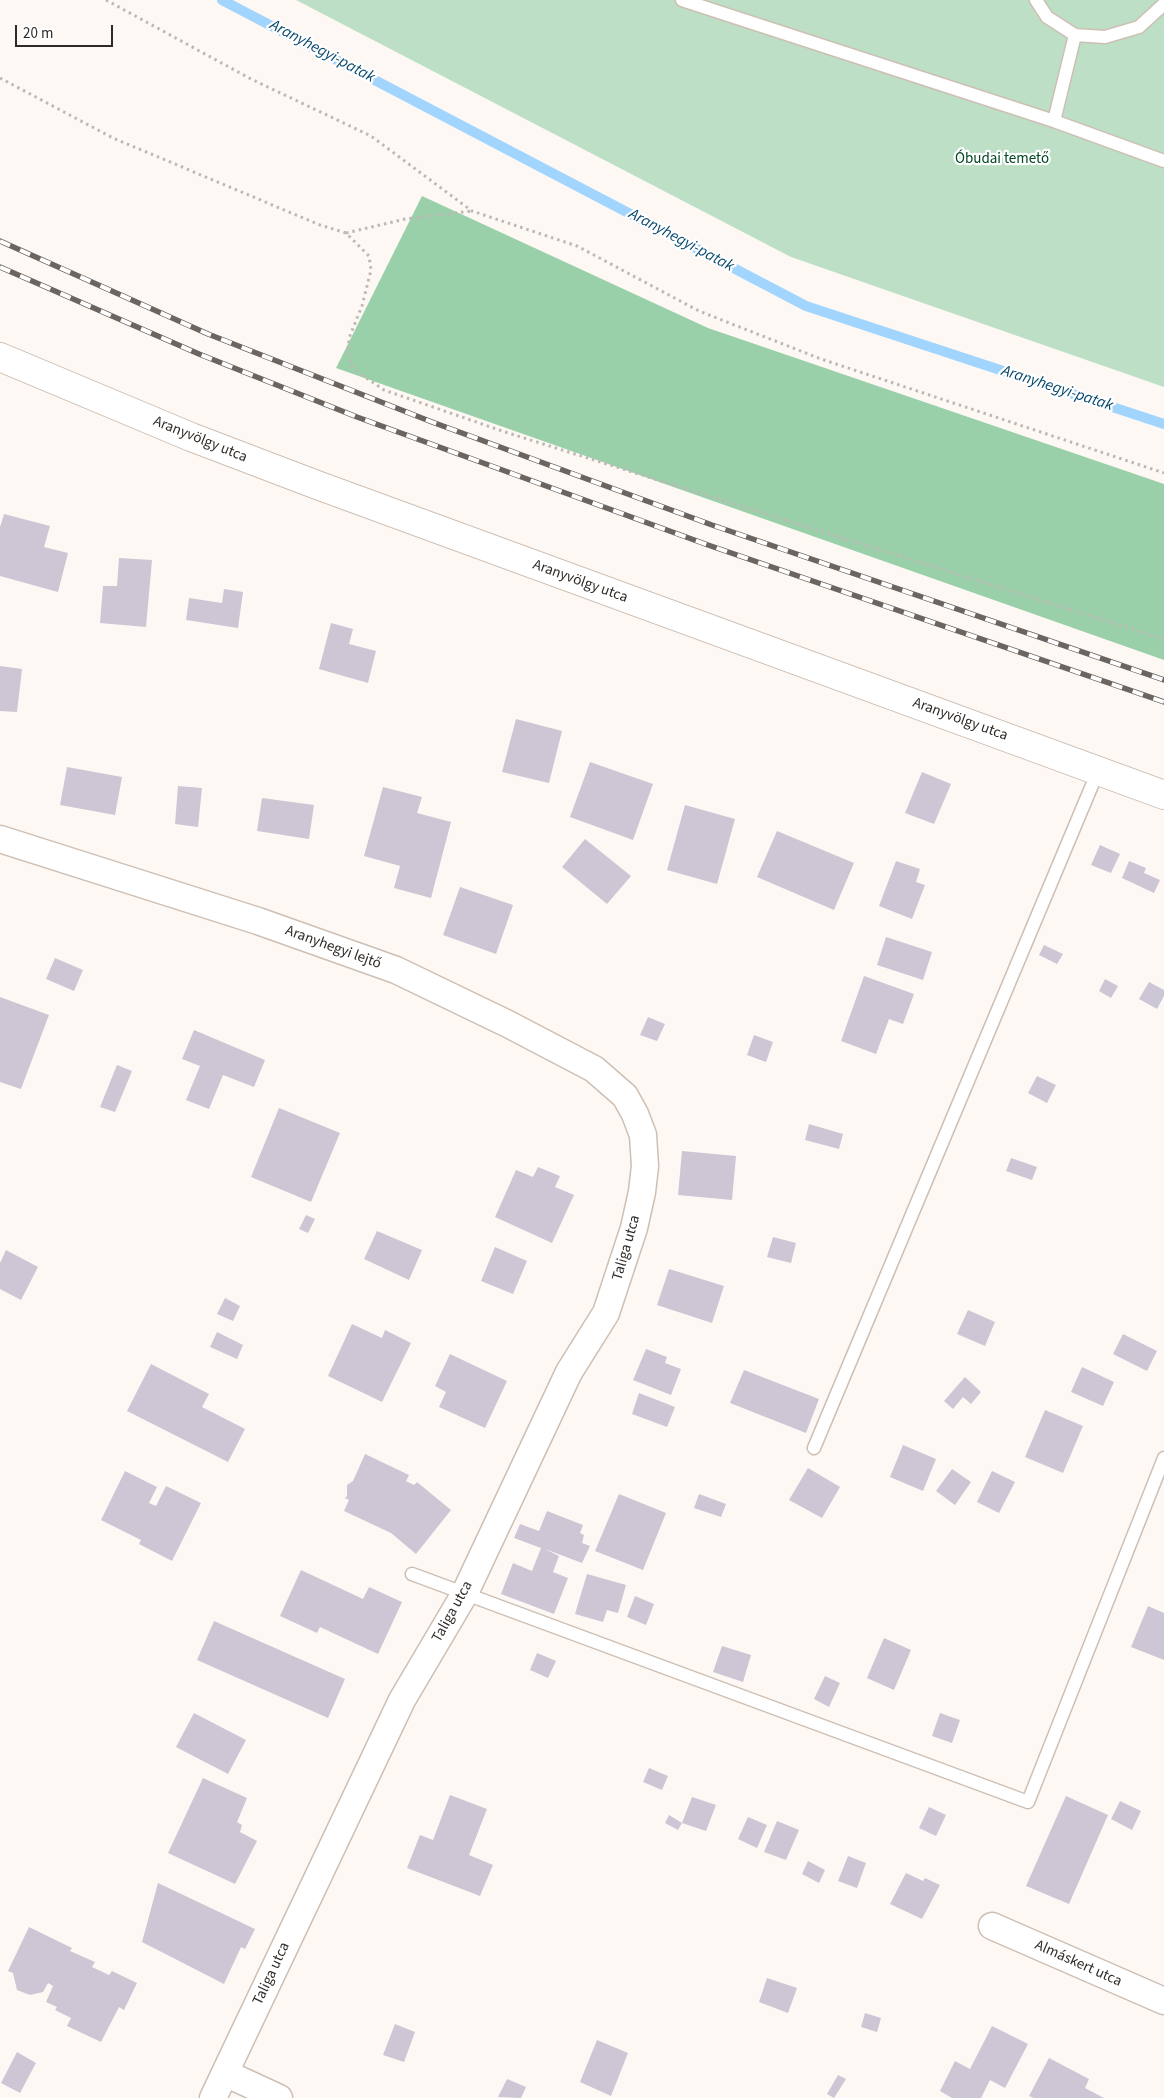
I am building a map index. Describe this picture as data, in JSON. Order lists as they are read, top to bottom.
{
  "streets": {
    "street": [
      "Aranyvölgy utca",
      "Aranyhegyi lejtő",
      "Taliga utca",
      "Almáskert utca"
    ]
  },
  "crossings": [
    ["Aranyhegyi lejtő", "Taliga utca"]
  ],
  "water": ["Aranyhegyi-patak"],
  "parks": ["Óbudai temető"],
  "scale_bar": "20 m"
}
